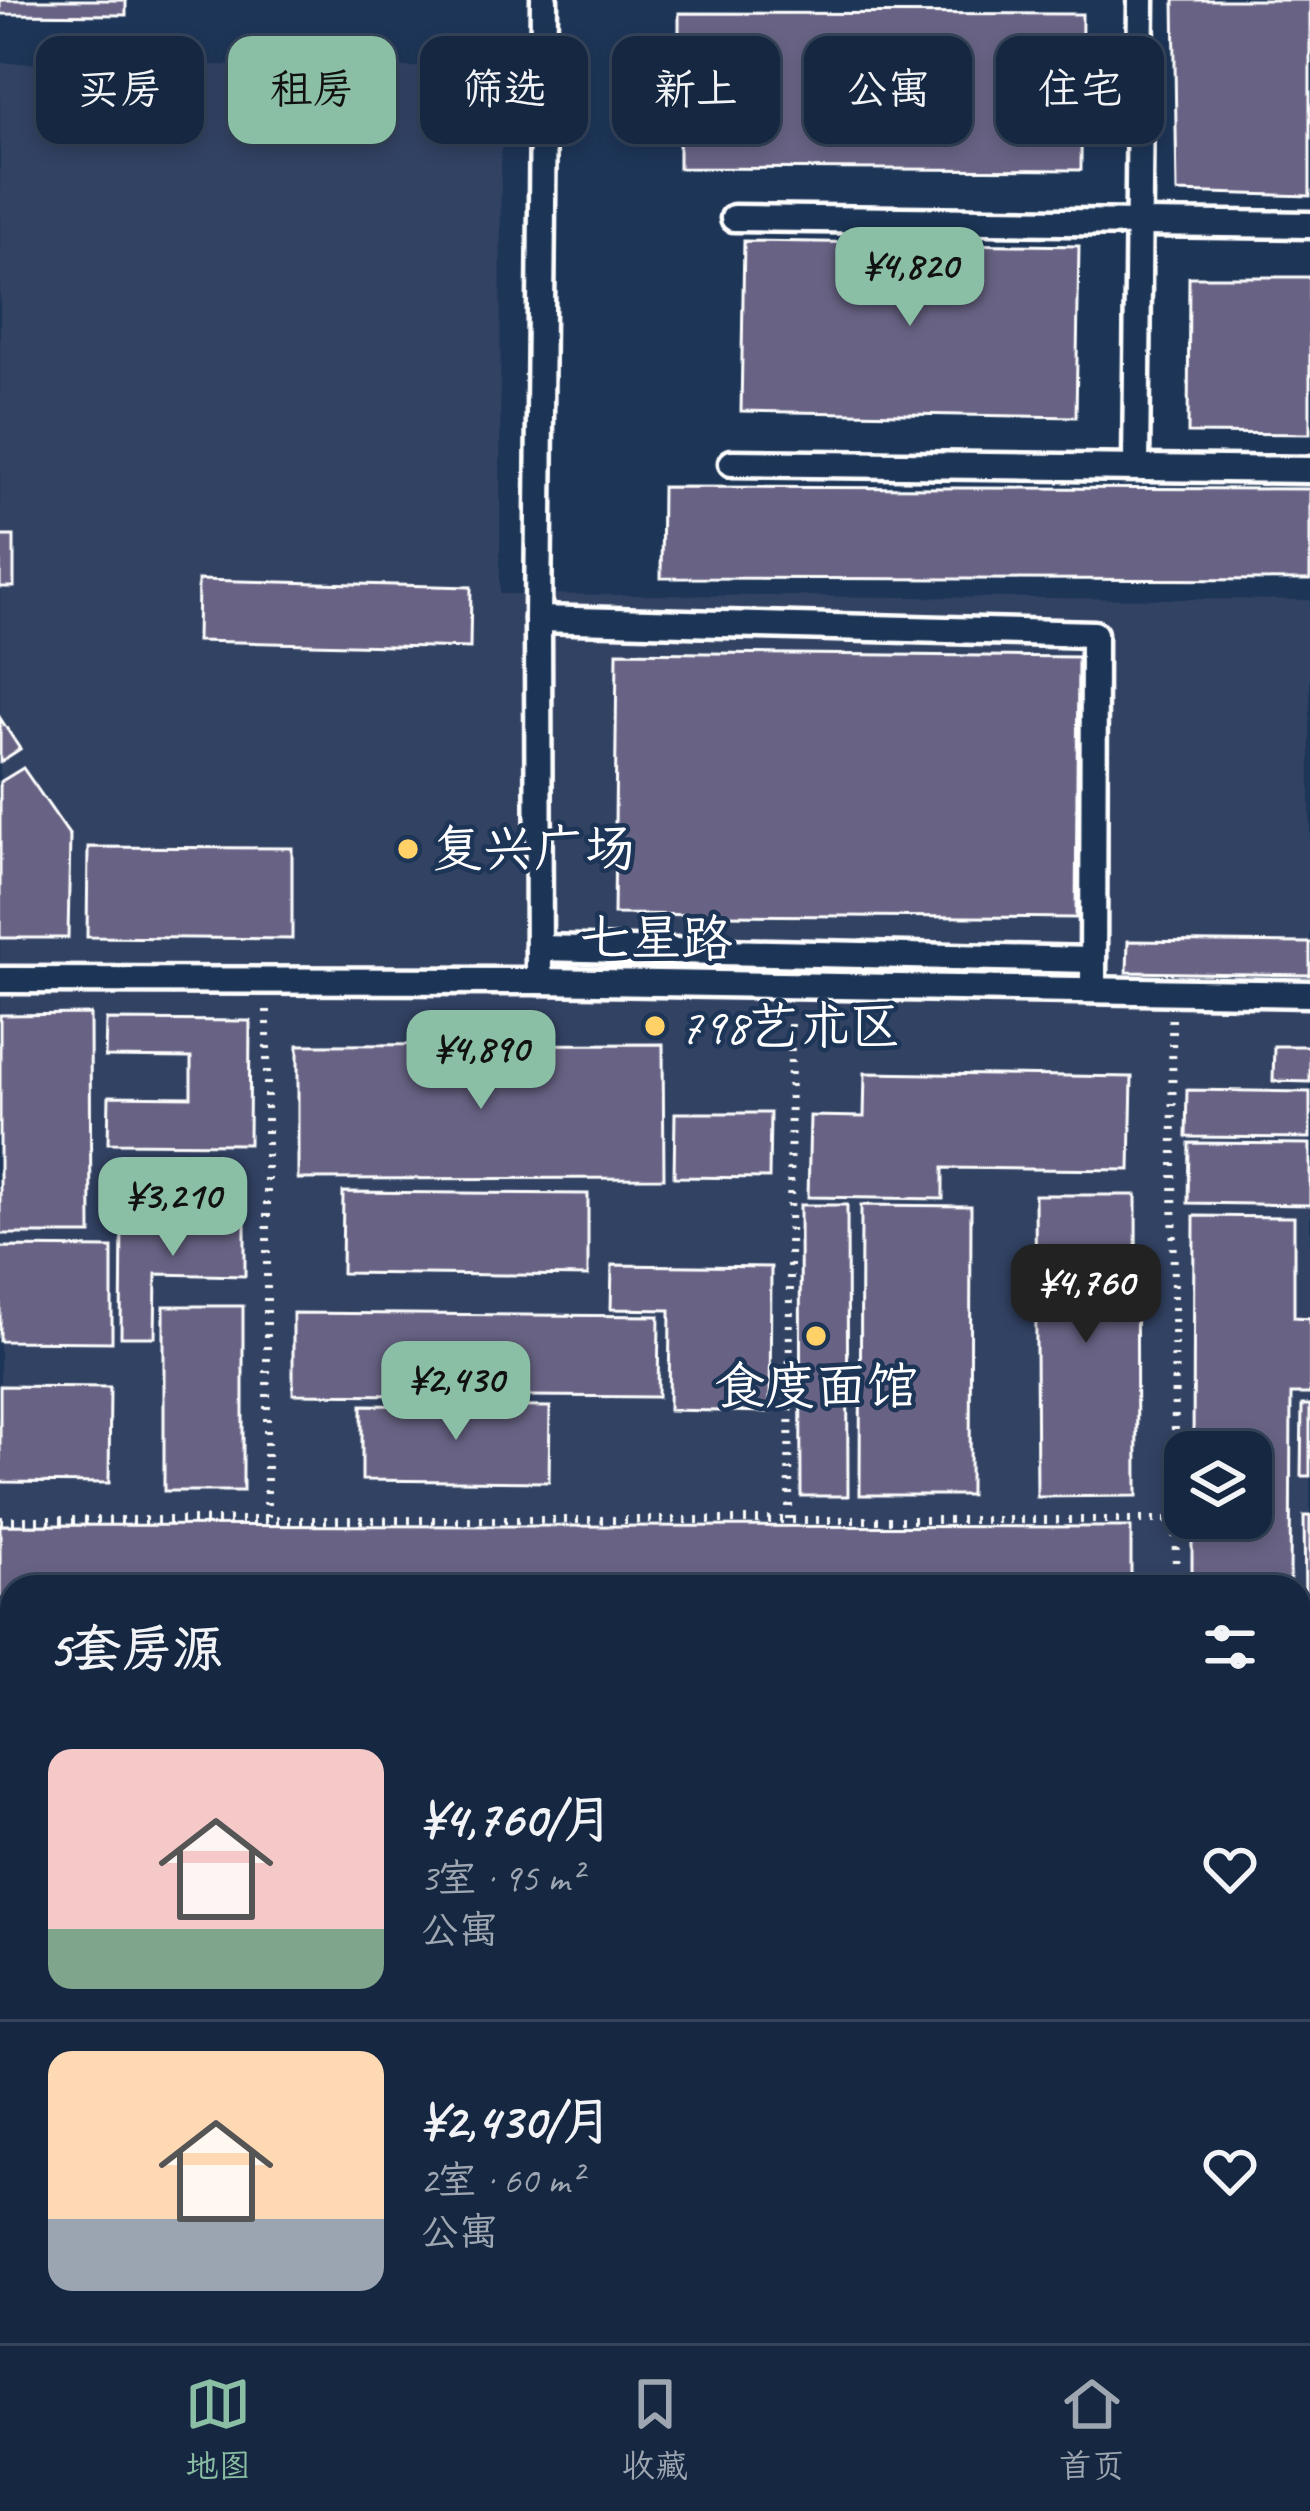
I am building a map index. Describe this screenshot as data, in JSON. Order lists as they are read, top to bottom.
{
  "streets": {
    "lane": ["七星路"]
  },
  "places": ["复兴广场", "798艺术区", "食度面馆"],
  "page": {
    "chip": [
      "买房",
      "租房",
      "筛选",
      "新上",
      "公寓",
      "住宅"
    ],
    "price": [
      "¥4,820",
      "¥4,890",
      "¥3,210",
      "¥4,760",
      "¥2,430"
    ],
    "heading": "5套房源",
    "list": [
      {
        "name": "¥4,760/月",
        "note": "3室 · 95 m² · 公寓"
      },
      {
        "name": "¥2,430/月",
        "note": "2室 · 60 m² · 公寓"
      }
    ],
    "tabs": ["地图", "收藏", "首页"]
  }
}
